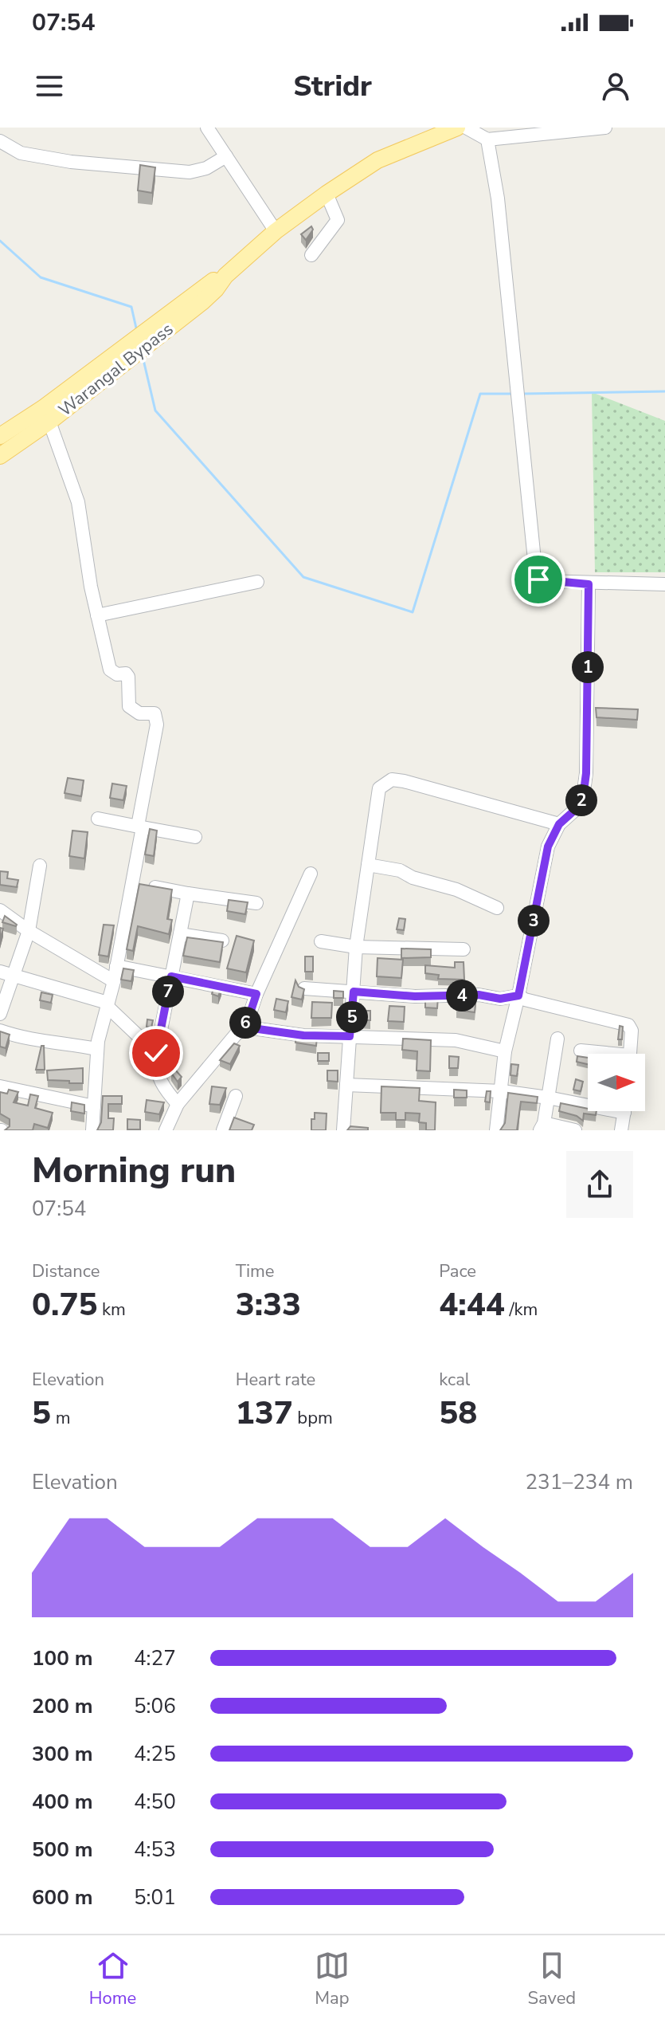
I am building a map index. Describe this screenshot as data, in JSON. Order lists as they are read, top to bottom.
{
  "streets": {
    "main road": ["Warangal Bypass"]
  },
  "north": "right",
  "page": {
    "status": "07:54",
    "header": "Stridr",
    "pins": [
      "1",
      "2",
      "3",
      "7",
      "4",
      "5",
      "6"
    ],
    "heading": ["Morning run", "07:54"],
    "stats": [
      ["Distance", "0.75 km"],
      ["Time", "3:33"],
      ["Pace", "4:44 /km"],
      ["Elevation", "5 m"],
      ["Heart rate", "137 bpm"],
      ["kcal", "58"]
    ],
    "chart": ["Elevation", "231–234 m"],
    "list": [
      {
        "name": "100 m",
        "note": "4:27"
      },
      {
        "name": "200 m",
        "note": "5:06"
      },
      {
        "name": "300 m",
        "note": "4:25"
      },
      {
        "name": "400 m",
        "note": "4:50"
      },
      {
        "name": "500 m",
        "note": "4:53"
      },
      {
        "name": "600 m",
        "note": "5:01"
      }
    ],
    "tabs": ["Home", "Map", "Saved"]
  }
}
